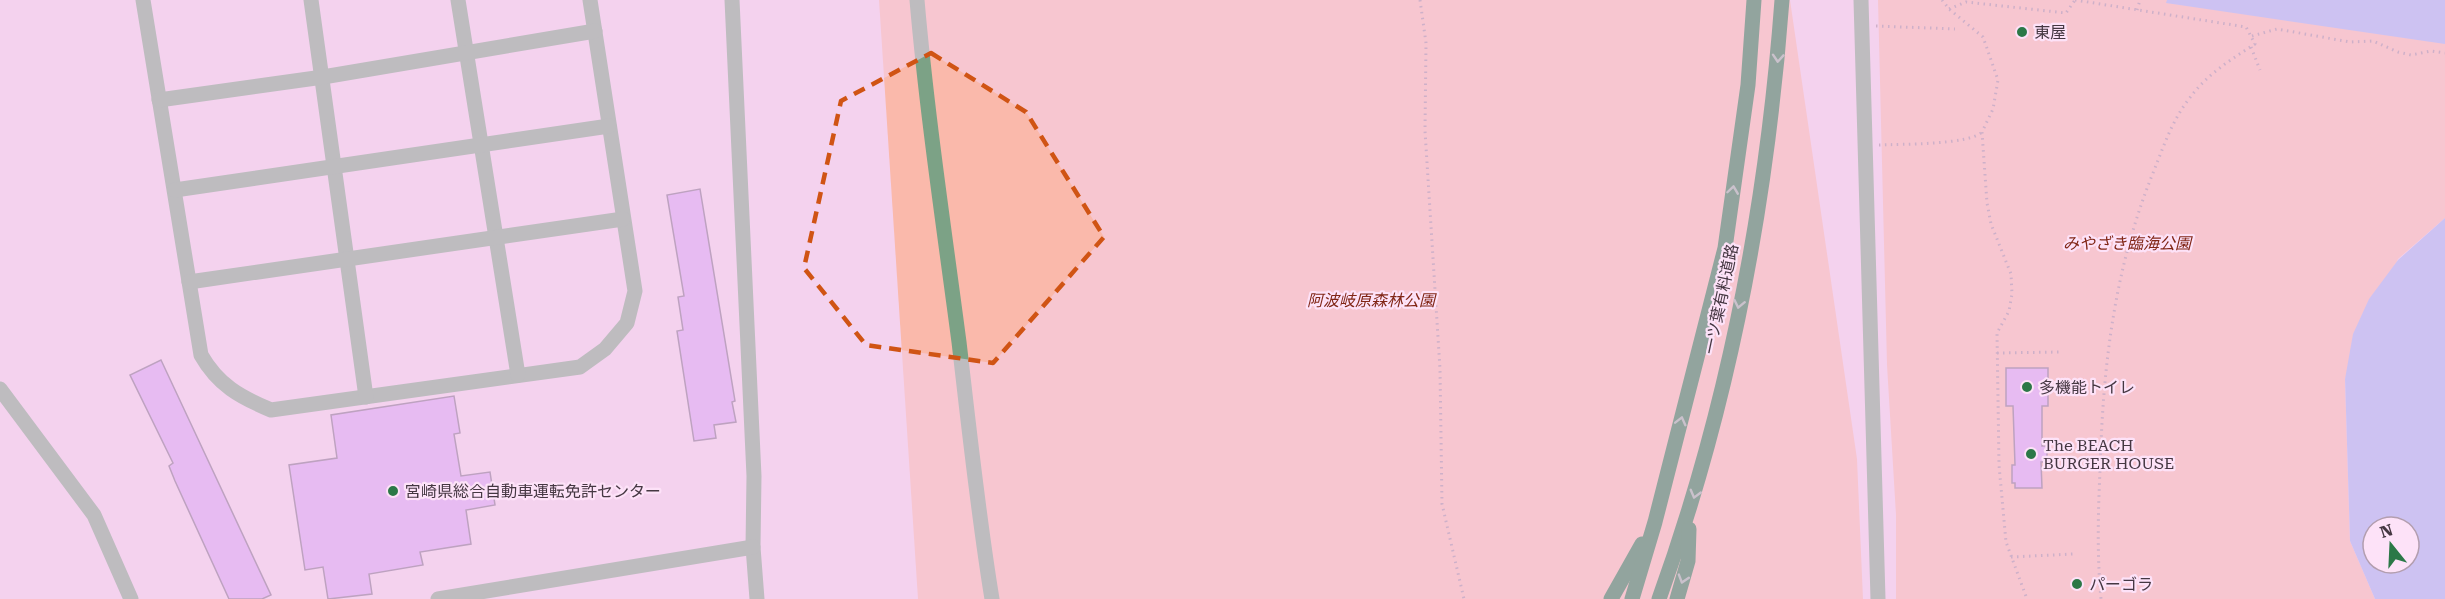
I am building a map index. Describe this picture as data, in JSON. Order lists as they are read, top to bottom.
{
  "streets": {
    "main road": ["一ツ葉有料道路"]
  },
  "parks": ["みやざき臨海公園", "阿波岐原森林公園"],
  "places": [
    "東屋",
    "多機能トイレ",
    "The BEACH BURGER HOUSE",
    "宮崎県総合自動車運転免許センター",
    "パーゴラ"
  ],
  "north": "top"
}
